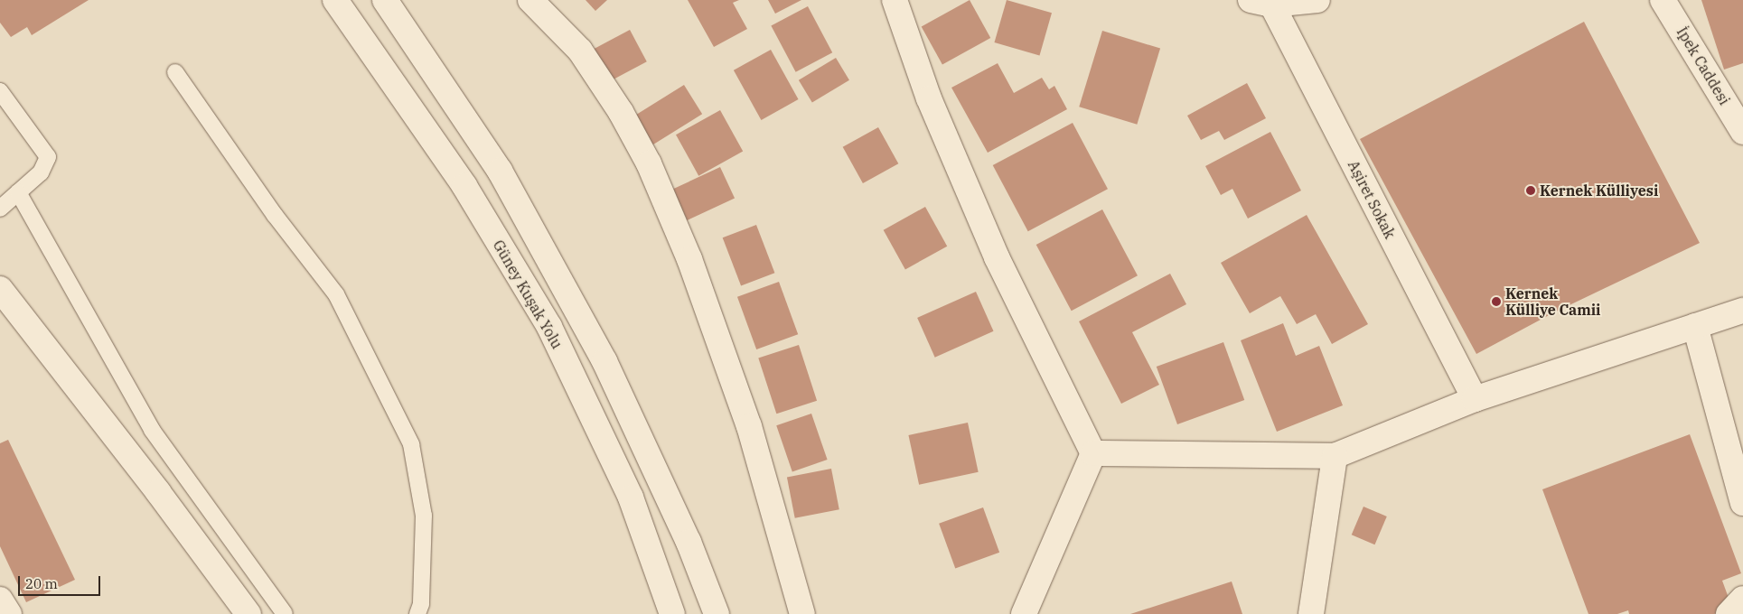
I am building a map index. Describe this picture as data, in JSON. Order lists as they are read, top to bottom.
{
  "streets": {
    "street": ["İpek Caddesi", "Aşiret Sokak", "Güney Kuşak Yolu"]
  },
  "places": ["Kernek Külliyesi", "Kernek Külliye Camii"],
  "scale_bar": "20 m"
}
